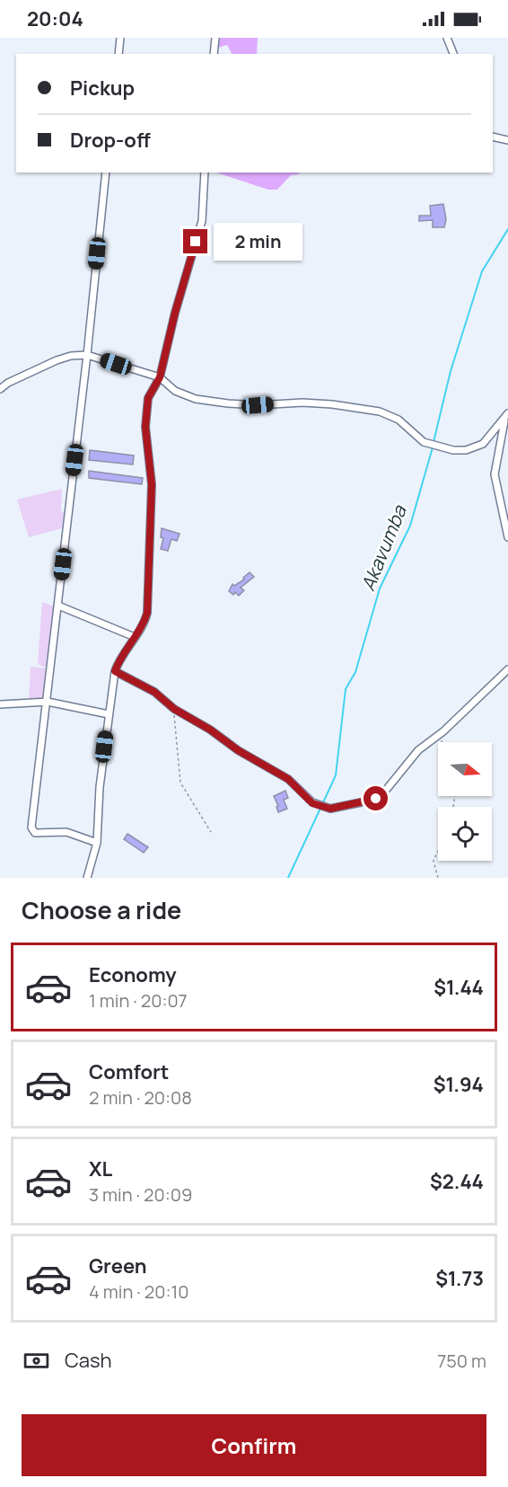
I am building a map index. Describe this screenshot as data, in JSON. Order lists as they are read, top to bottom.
{
  "water": ["Akavumba"],
  "north": "right",
  "page": {
    "status": "20:04",
    "banner": ["Pickup", "Drop-off"],
    "bubble": "2 min",
    "heading": "Choose a ride",
    "list": [
      {
        "name": "Economy",
        "note": "1 min · 20:07",
        "value": "$1.44"
      },
      {
        "name": "Comfort",
        "note": "2 min · 20:08",
        "value": "$1.94"
      },
      {
        "name": "XL",
        "note": "3 min · 20:09",
        "value": "$2.44"
      },
      {
        "name": "Green",
        "note": "4 min · 20:10",
        "value": "$1.73"
      }
    ],
    "pay": ["Cash", "750 m"],
    "buttons": "Confirm"
  }
}
